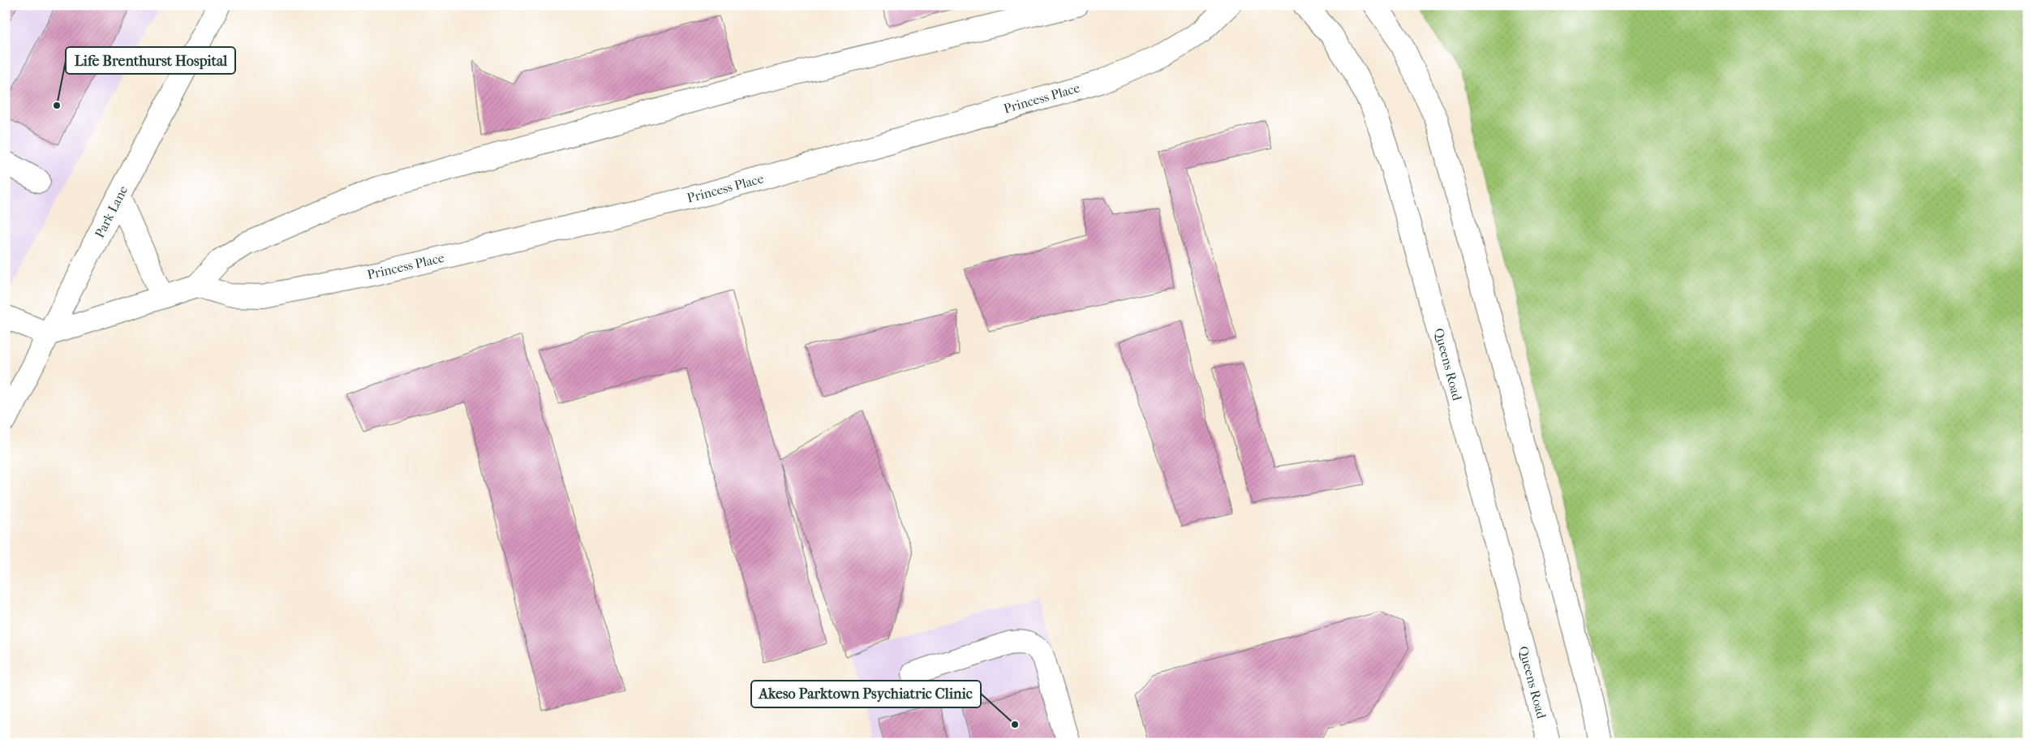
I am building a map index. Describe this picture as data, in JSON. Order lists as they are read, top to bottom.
{
  "streets": {
    "street": ["Princess Place", "Park Lane", "Queens Road"]
  },
  "places": ["Life Brenthurst Hospital", "Akeso Parktown Psychiatric Clinic"]
}
